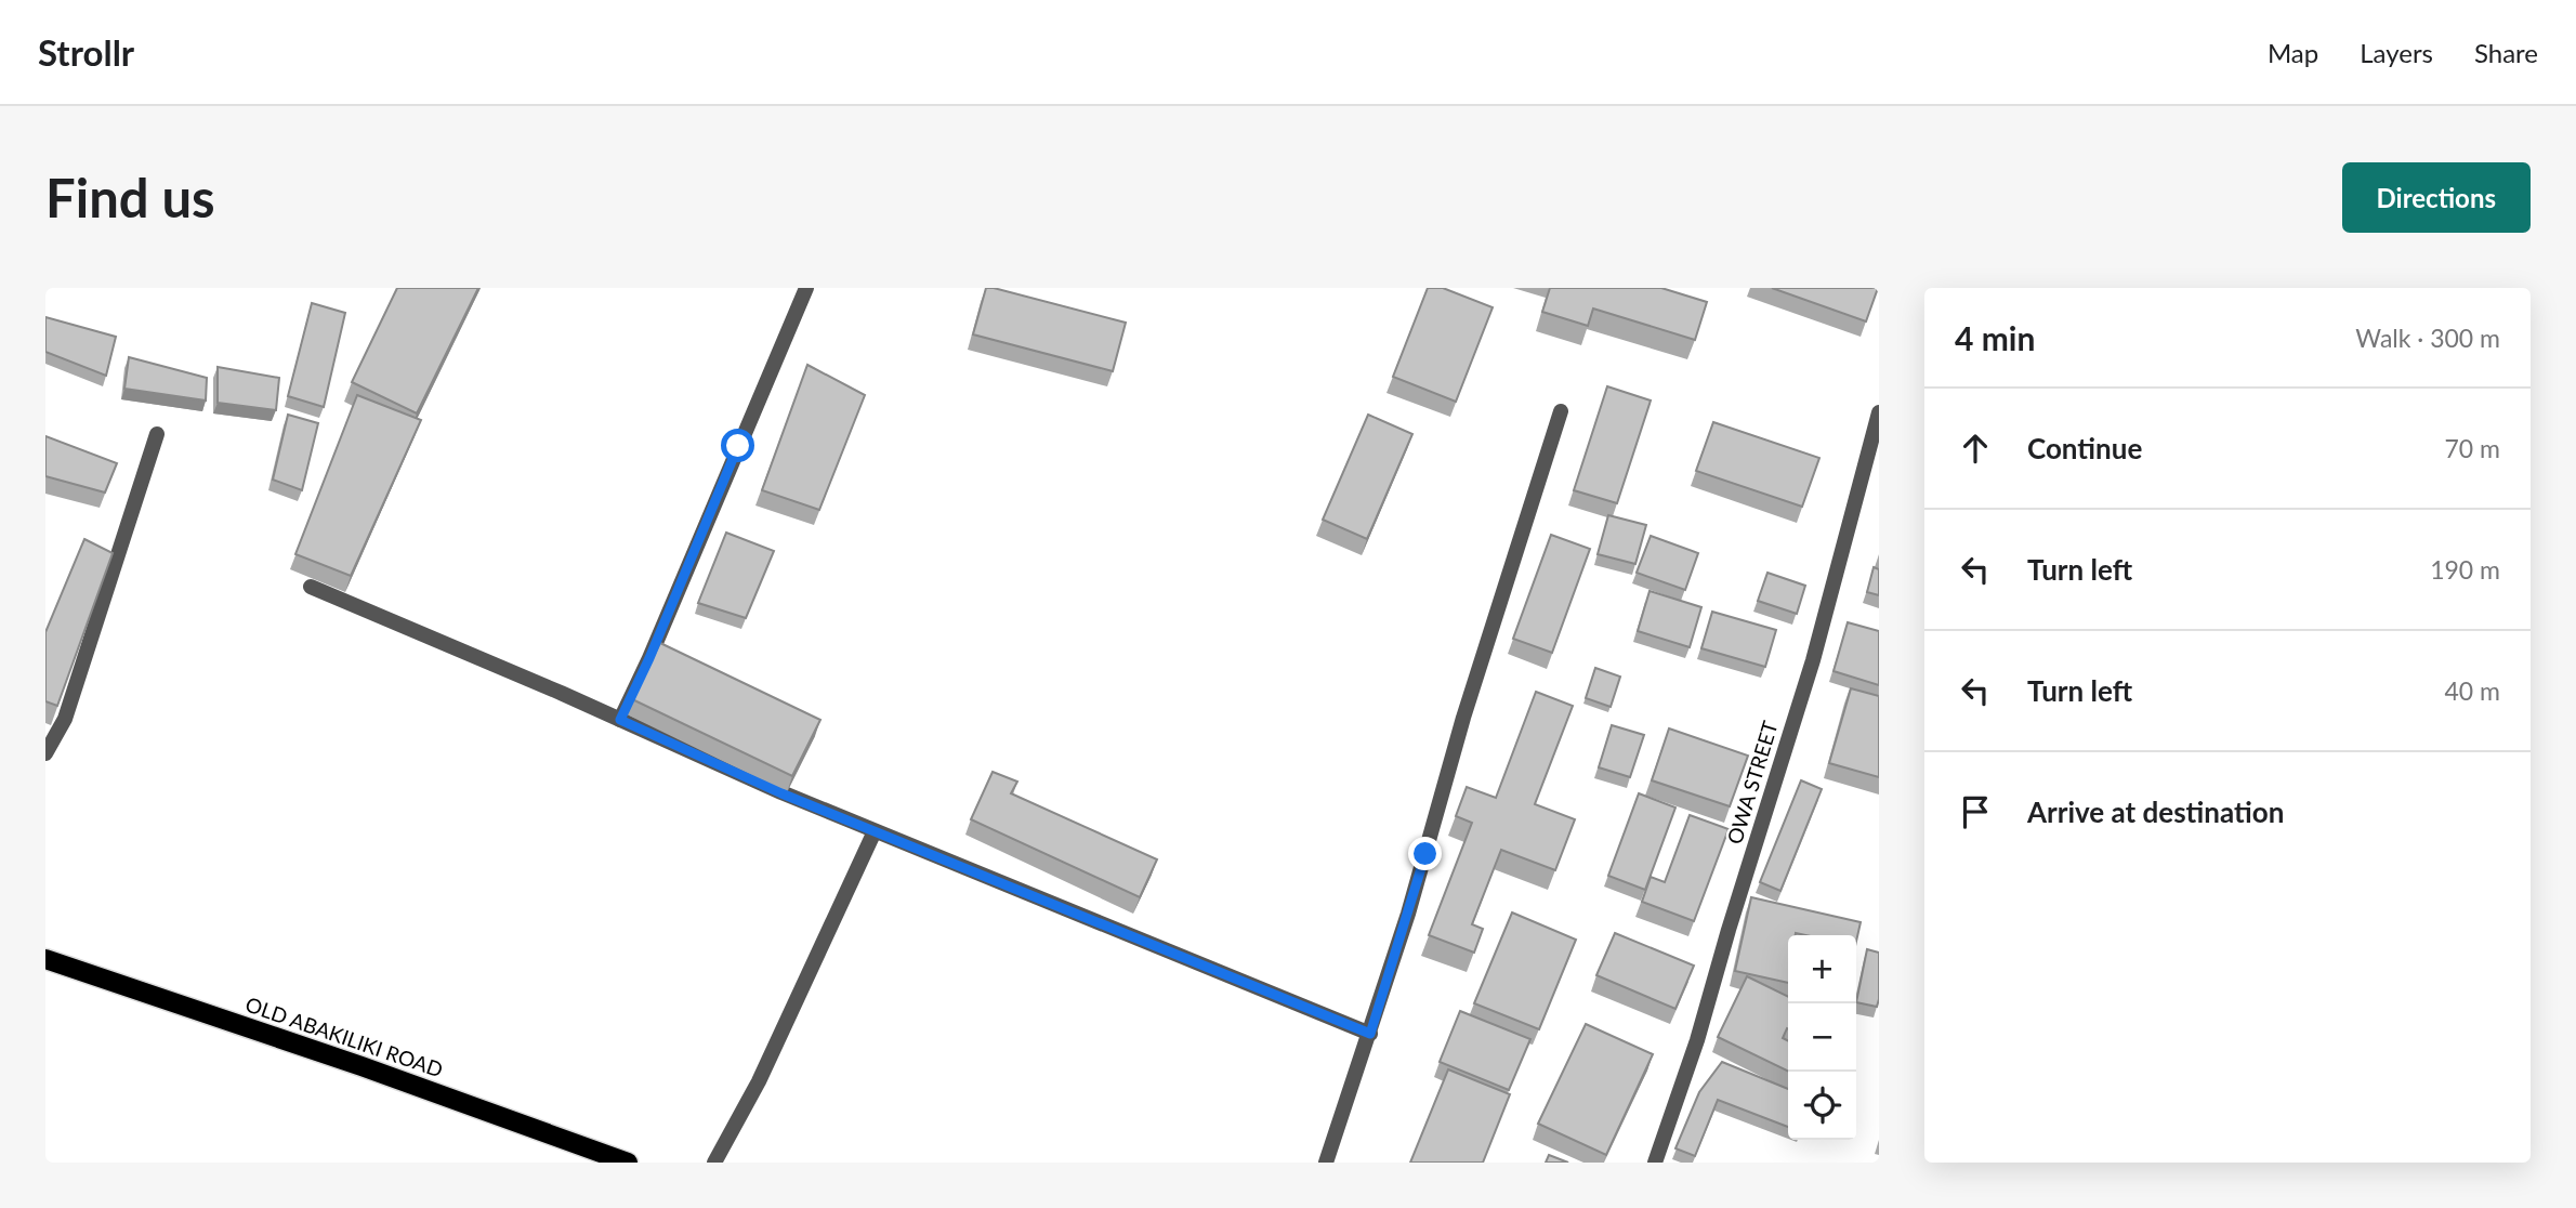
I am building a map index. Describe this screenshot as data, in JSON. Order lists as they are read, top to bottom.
{
  "streets": {
    "main road": ["OLD ABAKILIKI ROAD"],
    "street": ["OWA STREET"]
  },
  "page": {
    "header": "Strollr",
    "nav": ["Map", "Layers", "Share"],
    "buttons": "Directions",
    "title": "Find us",
    "heading": ["4 min", "Walk · 300 m"],
    "list": [
      ["Continue", "70 m"],
      ["Turn left", "190 m"],
      ["Turn left", "40 m"],
      "Arrive at destination"
    ],
    "map_buttons": ["+", "−"]
  }
}
